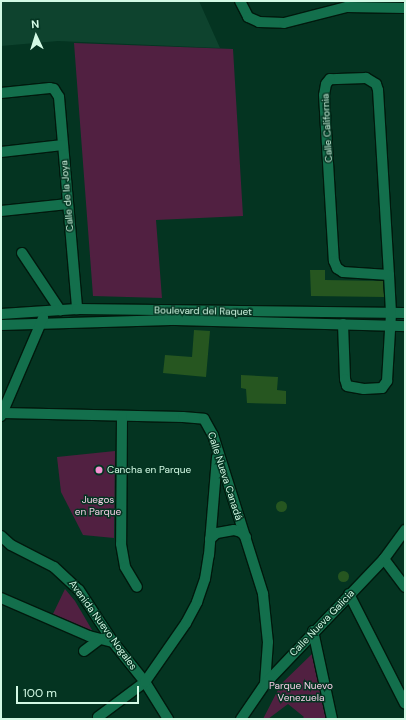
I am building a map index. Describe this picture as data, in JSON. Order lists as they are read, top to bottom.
{
  "streets": {
    "street": [
      "Calle California",
      "Calle de la Joya",
      "Boulevard del Raquet",
      "Calle Nueva Canadá",
      "Calle Nueva Galicia",
      "Avenida Nuevo Nogales"
    ]
  },
  "crossings": [
    ["Calle California", "Boulevard del Raquet"],
    ["Calle de la Joya", "Boulevard del Raquet"],
    ["Calle Nueva Canadá", "Calle Nueva Galicia"]
  ],
  "parks": ["Juegos en Parque", "Parque Nuevo Venezuela"],
  "places": ["Cancha en Parque"],
  "scale_bar": "100 m",
  "north": "top"
}
